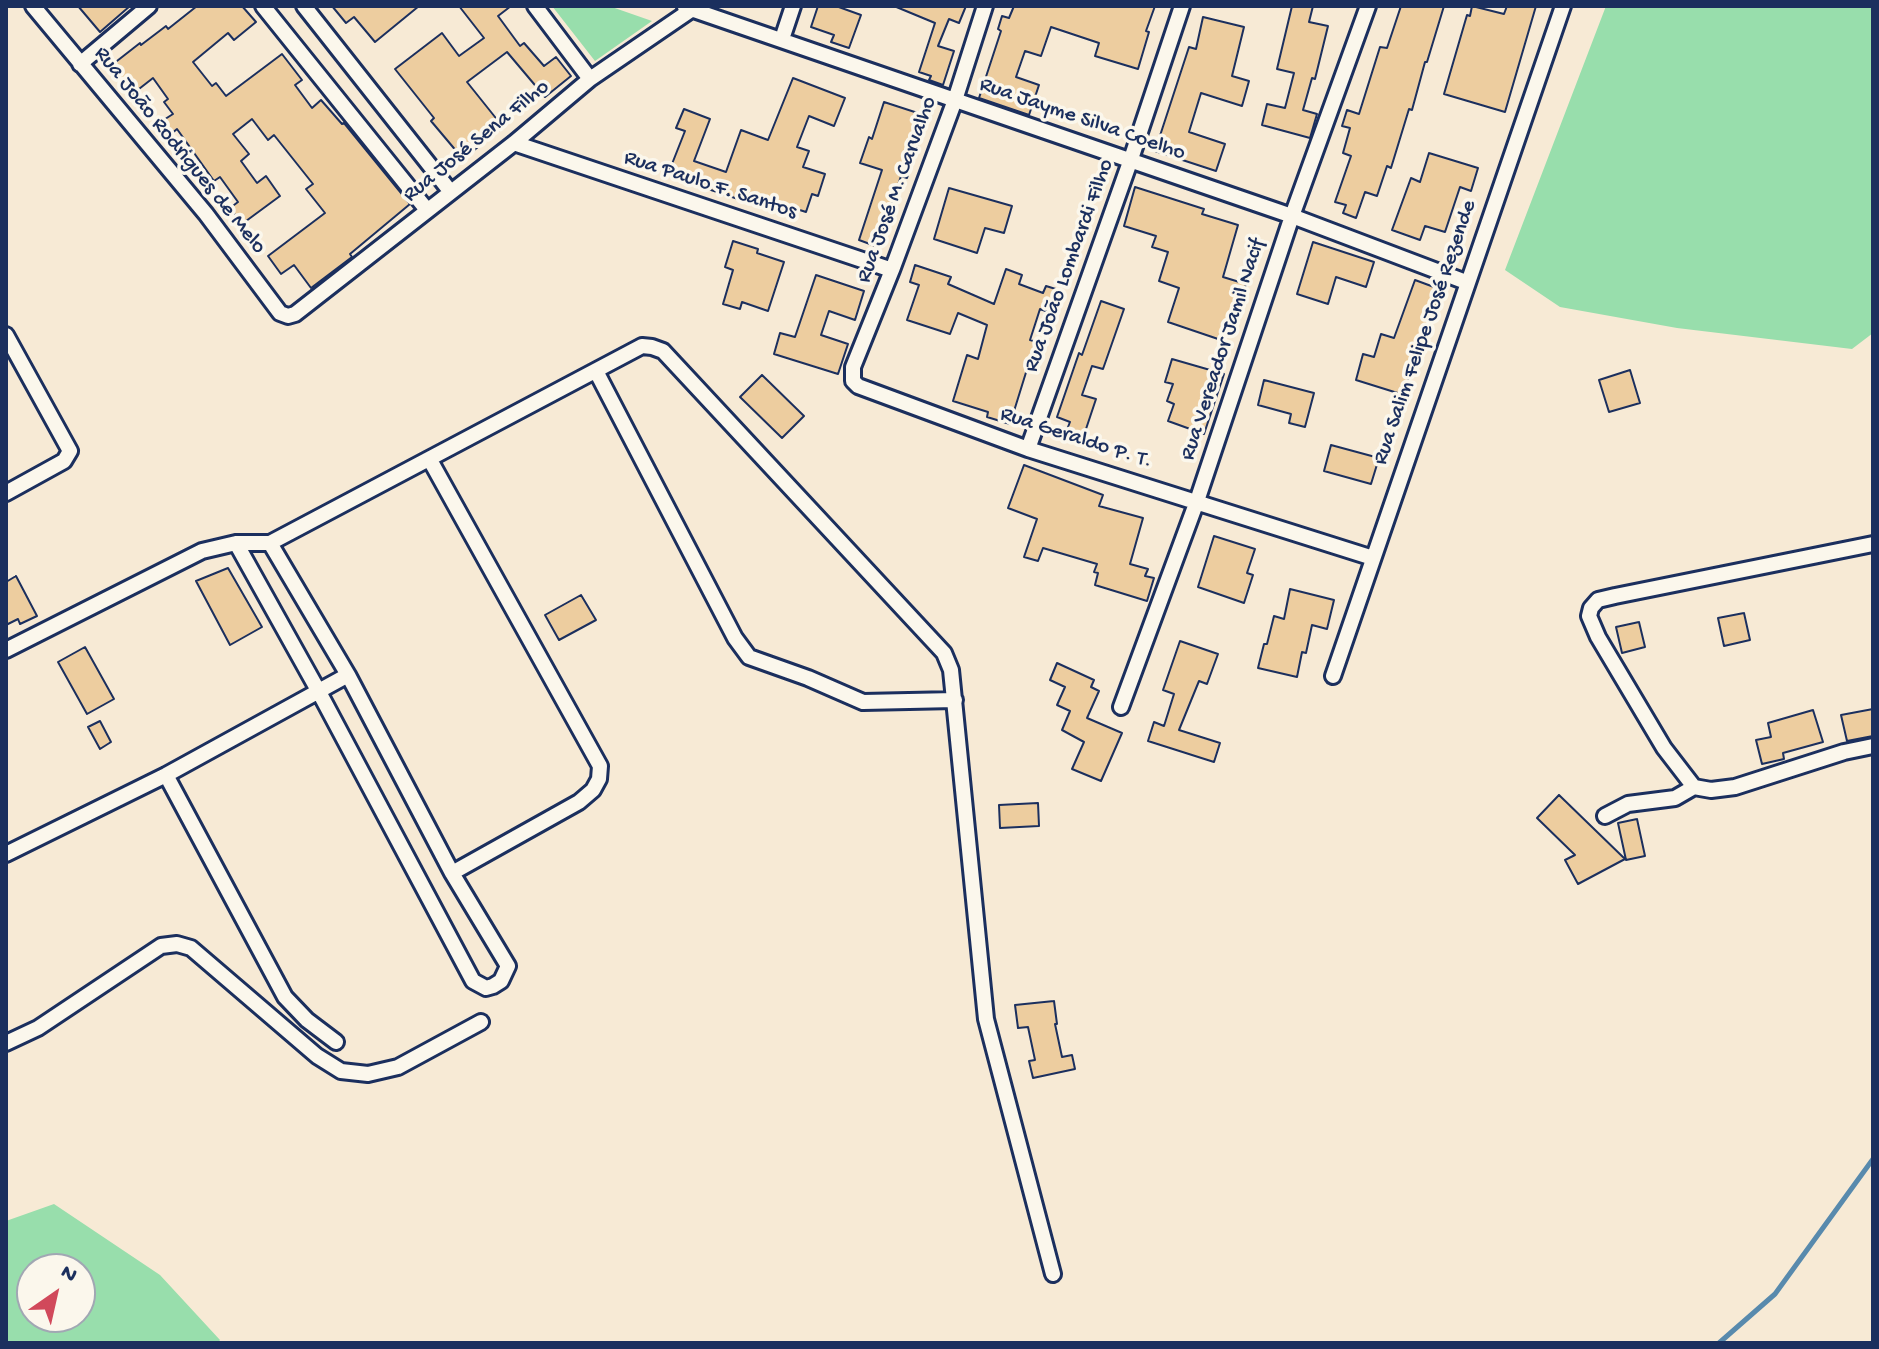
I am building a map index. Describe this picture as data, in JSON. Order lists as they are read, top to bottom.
{
  "streets": {
    "street": [
      "Rua Jayme Silva Coelho",
      "Rua José Sena Filho",
      "Rua João Rodrigues de Melo",
      "Rua Paulo F. Santos",
      "Rua José M. Carvalho",
      "Rua João Lombardi Filho",
      "Rua Salim Felipe José Rezende",
      "Rua Vereador Jamil Nacif",
      "Rua Geraldo P. T."
    ]
  },
  "crossings": [
    ["Rua Jayme Silva Coelho", "Rua José Sena Filho"],
    ["Rua Jayme Silva Coelho", "Rua José M. Carvalho"],
    ["Rua Jayme Silva Coelho", "Rua João Lombardi Filho"],
    ["Rua Jayme Silva Coelho", "Rua Salim Felipe José Rezende"],
    ["Rua Jayme Silva Coelho", "Rua Vereador Jamil Nacif"],
    ["Rua José Sena Filho", "Rua João Rodrigues de Melo"],
    ["Rua José Sena Filho", "Rua Paulo F. Santos"],
    ["Rua Paulo F. Santos", "Rua José M. Carvalho"],
    ["Rua José M. Carvalho", "Rua Geraldo P. T."],
    ["Rua João Lombardi Filho", "Rua Geraldo P. T."],
    ["Rua Salim Felipe José Rezende", "Rua Geraldo P. T."],
    ["Rua Vereador Jamil Nacif", "Rua Geraldo P. T."]
  ],
  "north": "top right"
}
